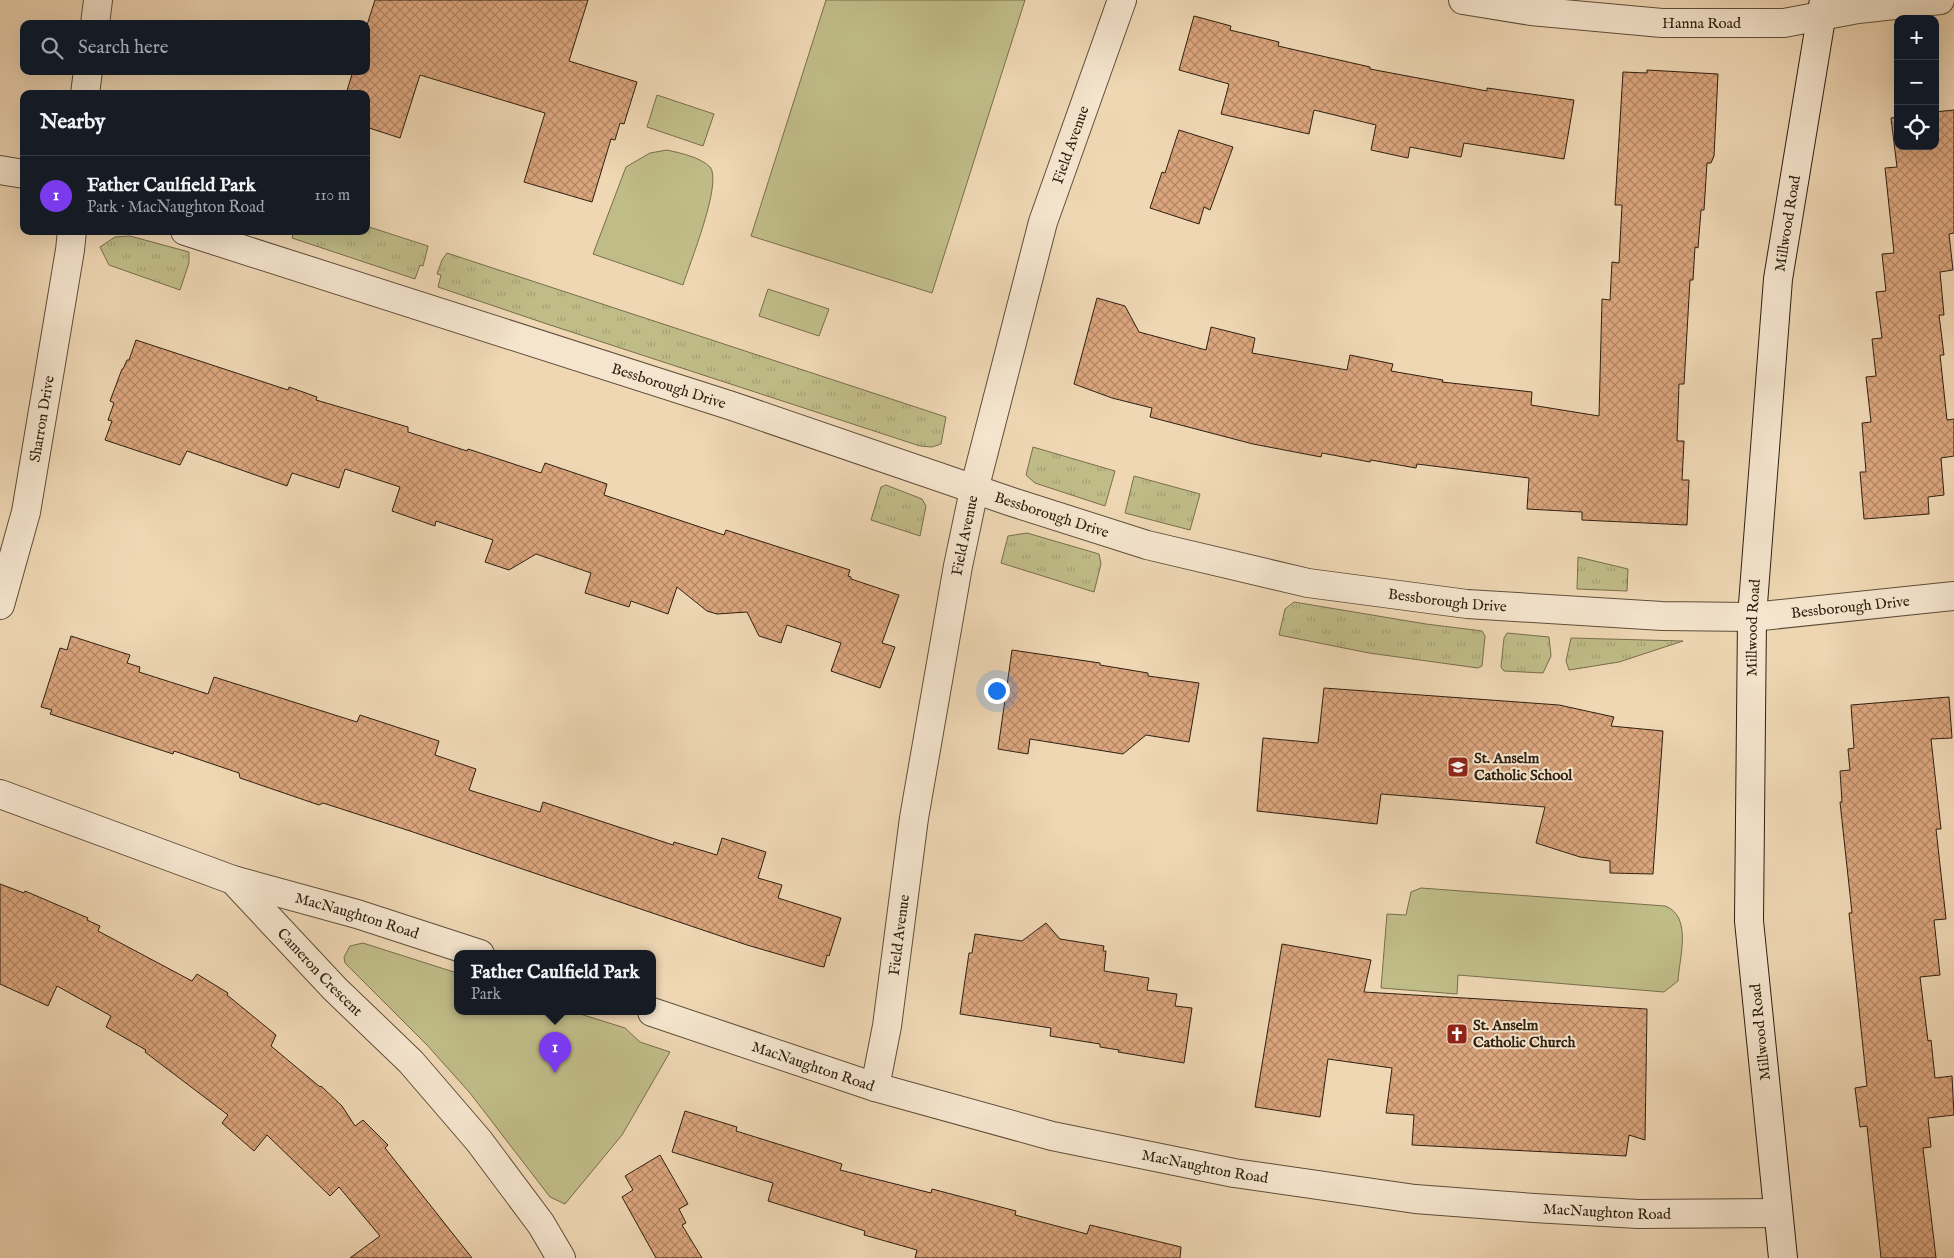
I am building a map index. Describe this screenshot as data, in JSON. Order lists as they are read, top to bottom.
{
  "streets": {
    "street": [
      "Hanna Road",
      "Field Avenue",
      "Millwood Road",
      "Bessborough Drive",
      "Sharron Drive",
      "MacNaughton Road",
      "Cameron Crescent"
    ]
  },
  "crossings": [
    ["Hanna Road", "Millwood Road"],
    ["Field Avenue", "Bessborough Drive"],
    ["Field Avenue", "MacNaughton Road"],
    ["Millwood Road", "Bessborough Drive"],
    ["Millwood Road", "MacNaughton Road"],
    ["MacNaughton Road", "Cameron Crescent"]
  ],
  "places": {
    "school or university": ["St. Anselm Catholic School"],
    "church": ["St. Anselm Catholic Church"]
  },
  "page": {
    "map_buttons": ["+", "−"],
    "search": "Search here",
    "heading": "Nearby",
    "list": [
      {
        "mark": "1",
        "name": "Father Caulfield Park",
        "note": "Park · MacNaughton Road",
        "value": "110 m"
      }
    ],
    "popup": ["Father Caulfield Park", "Park"],
    "pins": "1"
  }
}
